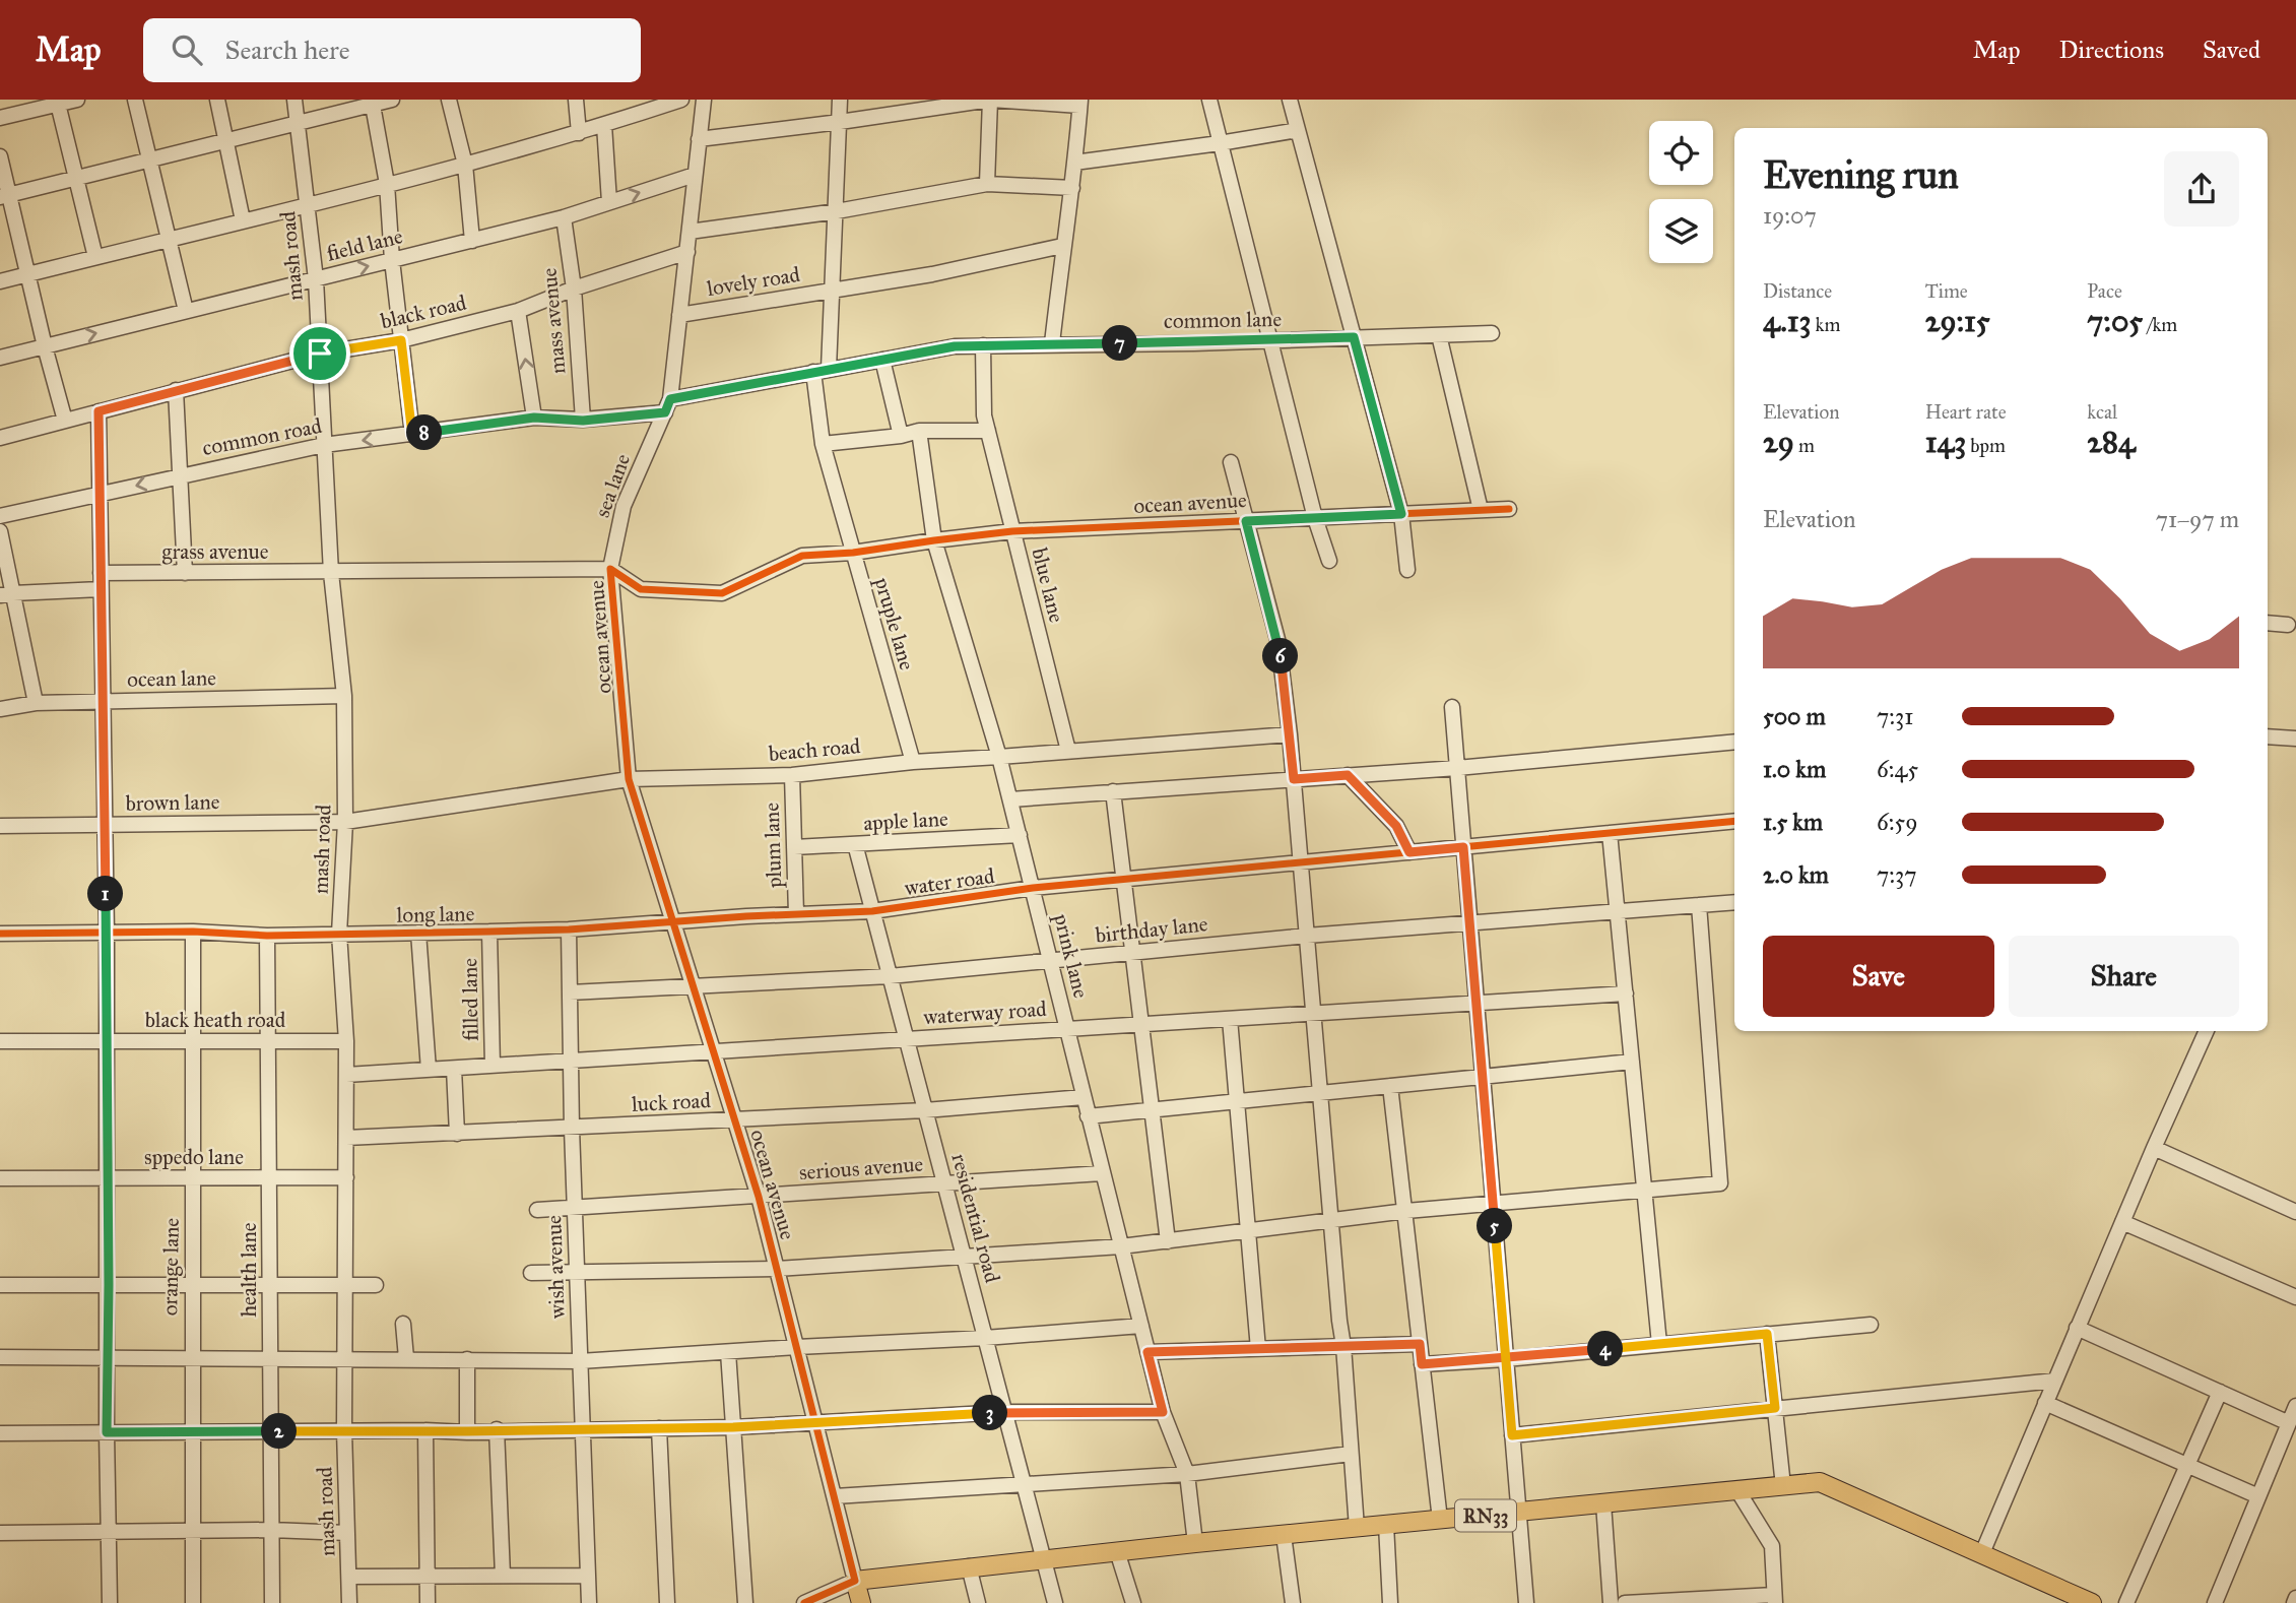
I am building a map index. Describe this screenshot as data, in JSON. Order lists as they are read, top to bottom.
{
  "streets": {
    "main road": ["RN33"],
    "street": [
      "field lane",
      "mash road",
      "lovely road",
      "black road",
      "common lane",
      "mass avenue",
      "common road",
      "sea lane",
      "ocean avenue",
      "grass avenue",
      "blue lane",
      "pruple lane",
      "ocean lane",
      "beach road",
      "brown lane",
      "apple lane",
      "plum lane",
      "water road",
      "long lane",
      "birthday lane",
      "prink lane",
      "filled lane",
      "waterway road",
      "black heath road",
      "luck road",
      "sppedo lane",
      "serious avenue",
      "residential road",
      "orange lane",
      "wish avenue",
      "health lane"
    ]
  },
  "crossings": [
    ["field lane", "mash road"],
    ["field lane", "mass avenue"],
    ["field lane", "sea lane"],
    ["mash road", "black road"],
    ["mash road", "common road"],
    ["mash road", "grass avenue"],
    ["mash road", "ocean lane"],
    ["mash road", "beach road"],
    ["mash road", "brown lane"],
    ["mash road", "long lane"],
    ["mash road", "waterway road"],
    ["mash road", "black heath road"],
    ["mash road", "luck road"],
    ["mash road", "sppedo lane"],
    ["lovely road", "sea lane"],
    ["black road", "mass avenue"],
    ["black road", "sea lane"],
    ["common lane", "common road"],
    ["common lane", "sea lane"],
    ["common lane", "blue lane"],
    ["common lane", "pruple lane"],
    ["mass avenue", "common road"],
    ["common road", "sea lane"],
    ["sea lane", "ocean avenue"],
    ["ocean avenue", "blue lane"],
    ["ocean avenue", "pruple lane"],
    ["ocean avenue", "beach road"],
    ["ocean avenue", "long lane"],
    ["ocean avenue", "birthday lane"],
    ["ocean avenue", "prink lane"],
    ["ocean avenue", "waterway road"],
    ["ocean avenue", "luck road"],
    ["ocean avenue", "serious avenue"],
    ["ocean avenue", "RN33"],
    ["blue lane", "beach road"],
    ["pruple lane", "beach road"],
    ["beach road", "brown lane"],
    ["beach road", "plum lane"],
    ["beach road", "prink lane"],
    ["apple lane", "plum lane"],
    ["apple lane", "prink lane"],
    ["apple lane", "residential road"],
    ["plum lane", "long lane"],
    ["water road", "long lane"],
    ["water road", "prink lane"],
    ["water road", "residential road"],
    ["long lane", "filled lane"],
    ["long lane", "residential road"],
    ["long lane", "orange lane"],
    ["long lane", "wish avenue"],
    ["long lane", "health lane"],
    ["birthday lane", "prink lane"],
    ["birthday lane", "residential road"],
    ["birthday lane", "wish avenue"],
    ["prink lane", "waterway road"],
    ["prink lane", "luck road"],
    ["prink lane", "serious avenue"],
    ["prink lane", "RN33"],
    ["filled lane", "waterway road"],
    ["waterway road", "residential road"],
    ["waterway road", "wish avenue"],
    ["black heath road", "orange lane"],
    ["black heath road", "health lane"],
    ["luck road", "residential road"],
    ["luck road", "wish avenue"],
    ["sppedo lane", "orange lane"],
    ["sppedo lane", "health lane"],
    ["serious avenue", "residential road"],
    ["serious avenue", "wish avenue"],
    ["residential road", "RN33"]
  ],
  "page": {
    "header": "Map",
    "search": "Search here",
    "nav": ["Map", "Directions", "Saved"],
    "heading": ["Evening run", "19:07"],
    "stats": [
      ["Distance", "4.13 km"],
      ["Time", "29:15"],
      ["Pace", "7:05 /km"],
      ["Elevation", "29 m"],
      ["Heart rate", "143 bpm"],
      ["kcal", "284"]
    ],
    "pins": [
      "7",
      "8",
      "6",
      "1",
      "5",
      "4",
      "3",
      "2"
    ],
    "chart": ["Elevation", "71–97 m"],
    "list": [
      {
        "name": "500 m",
        "note": "7:31"
      },
      {
        "name": "1.0 km",
        "note": "6:45"
      },
      {
        "name": "1.5 km",
        "note": "6:59"
      },
      {
        "name": "2.0 km",
        "note": "7:37"
      }
    ],
    "buttons": ["Save", "Share"]
  }
}
